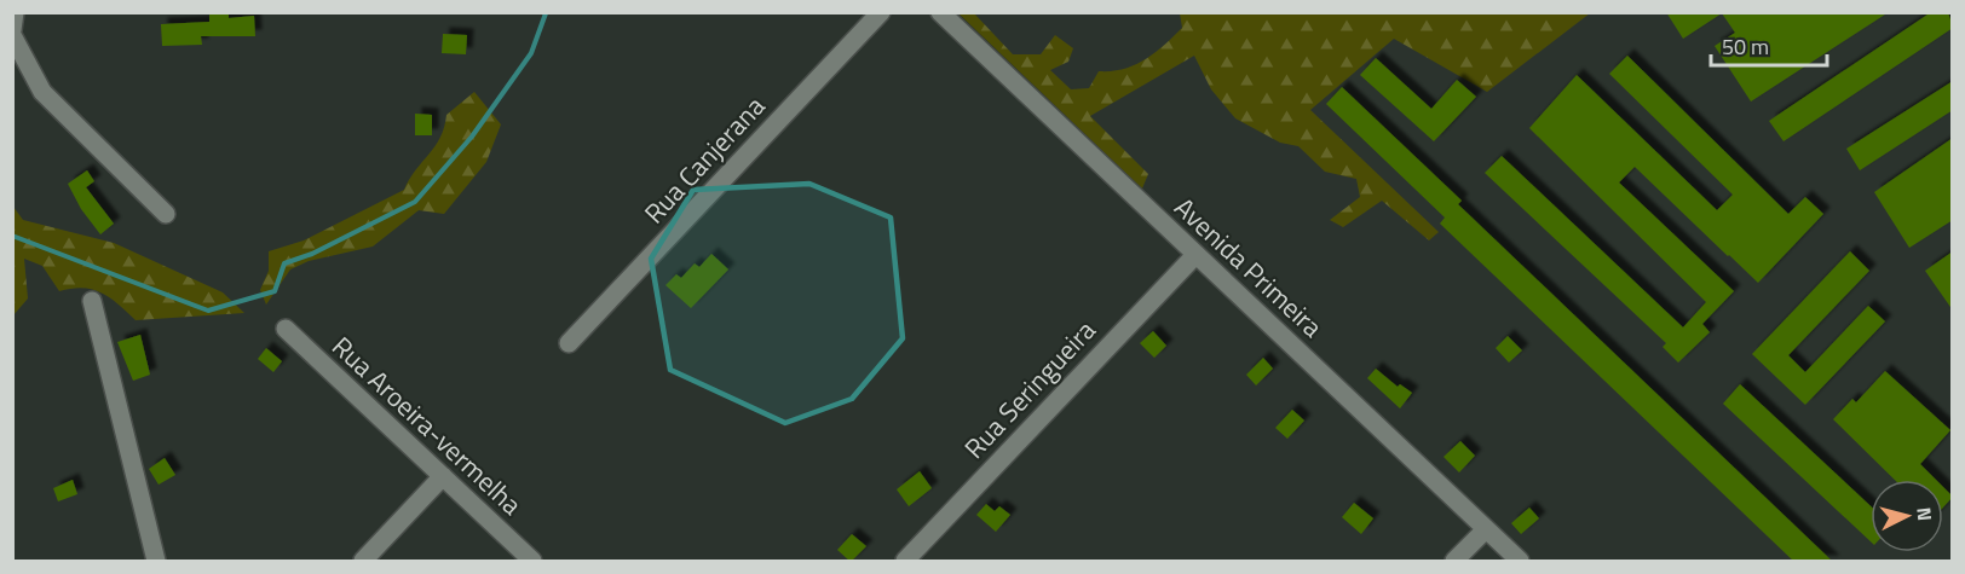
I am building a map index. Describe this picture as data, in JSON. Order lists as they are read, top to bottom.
{
  "streets": {
    "street": [
      "Rua Canjerana",
      "Avenida Primeira",
      "Rua Seringueira",
      "Rua Aroeira-vermelha"
    ]
  },
  "crossings": [
    ["Avenida Primeira", "Rua Seringueira"]
  ],
  "scale_bar": "50 m",
  "north": "right"
}
